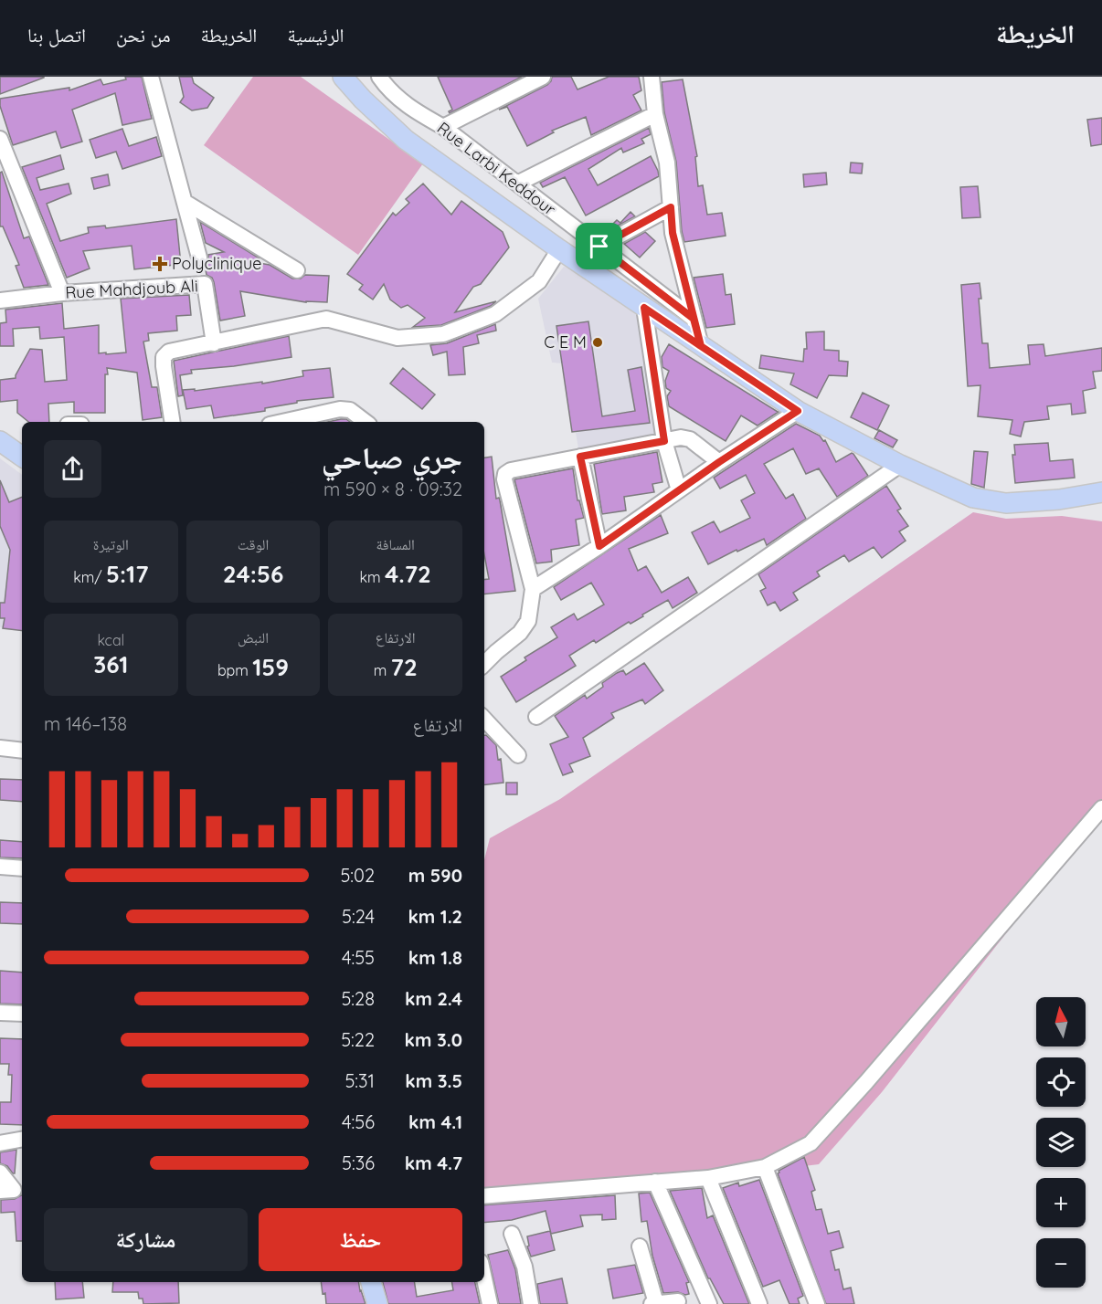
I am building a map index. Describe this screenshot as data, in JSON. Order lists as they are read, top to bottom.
{
  "streets": {
    "street": ["Rue Larbi Keddour", "Rue Mahdjoub Ali"]
  },
  "places": {
    "health": ["Polyclinique"],
    "other": ["C E M"]
  },
  "north": "top",
  "page": {
    "header": "الخريطة",
    "nav": [
      "الرئيسية",
      "الخريطة",
      "من نحن",
      "اتصل بنا"
    ],
    "heading": ["جري صباحي", "09:32 · 8 × 590 m"],
    "stats": [
      ["المسافة", "4.72 km"],
      ["الوقت", "24:56"],
      ["الوتيرة", "5:17 /km"],
      ["الارتفاع", "72 m"],
      ["النبض", "159 bpm"],
      ["kcal", "361"]
    ],
    "chart": ["الارتفاع", "138–146 m"],
    "list": [
      {
        "name": "590 m",
        "note": "5:02"
      },
      {
        "name": "1.2 km",
        "note": "5:24"
      },
      {
        "name": "1.8 km",
        "note": "4:55"
      },
      {
        "name": "2.4 km",
        "note": "5:28"
      },
      {
        "name": "3.0 km",
        "note": "5:22"
      },
      {
        "name": "3.5 km",
        "note": "5:31"
      },
      {
        "name": "4.1 km",
        "note": "4:56"
      },
      {
        "name": "4.7 km",
        "note": "5:36"
      }
    ],
    "map_buttons": ["+", "−"],
    "buttons": ["حفظ", "مشاركة"]
  }
}
